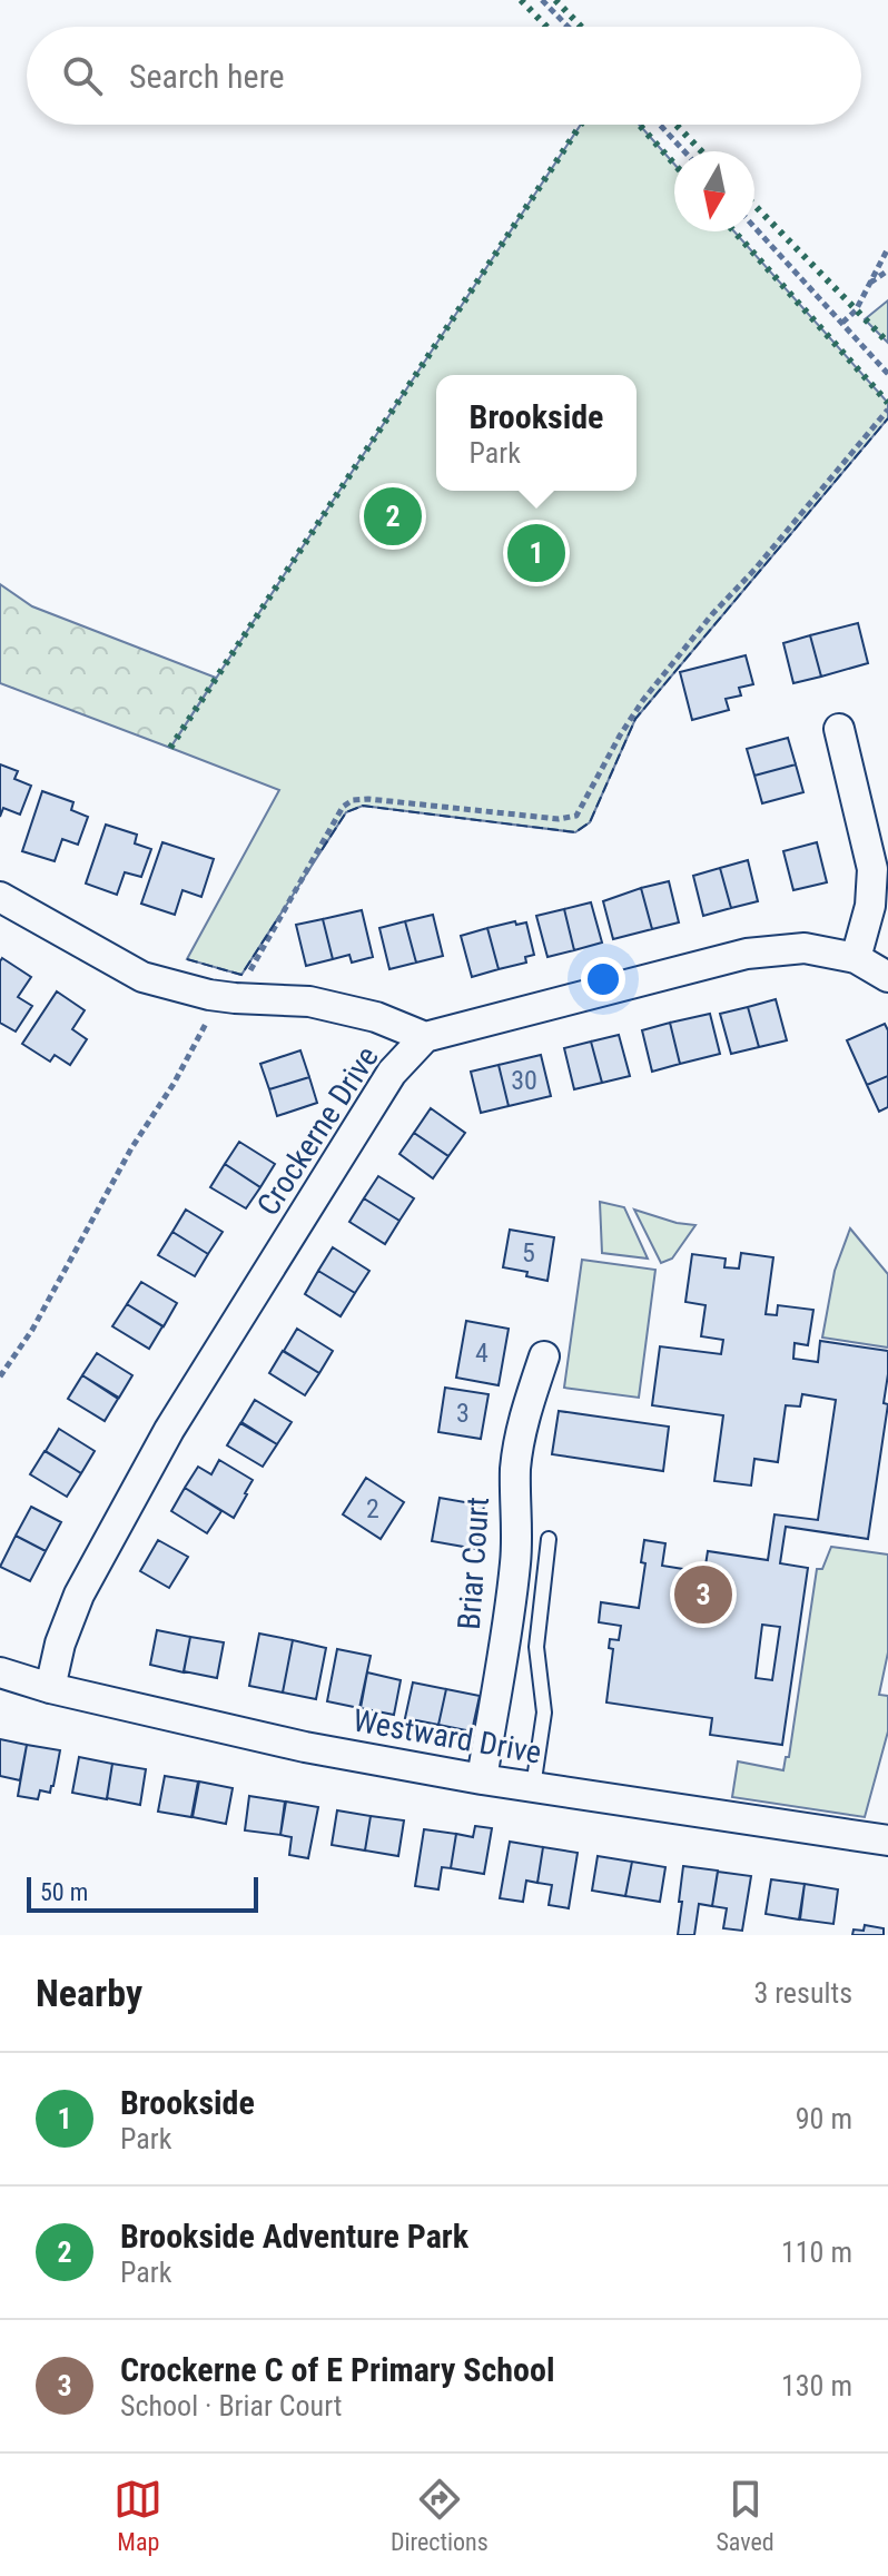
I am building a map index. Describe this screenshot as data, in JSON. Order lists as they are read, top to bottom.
{
  "streets": {
    "street": ["Crockerne Drive", "Briar Court", "Westward Drive"]
  },
  "crossings": [
    ["Crockerne Drive", "Westward Drive"],
    ["Briar Court", "Westward Drive"]
  ],
  "house_numbers": [
    "30",
    "5",
    "4",
    "3",
    "2"
  ],
  "scale_bar": "50 m",
  "north": "bottom",
  "page": {
    "search": "Search here",
    "popup": ["Brookside", "Park"],
    "pins": ["2", "1", "3"],
    "scale": "50 m",
    "heading": ["Nearby", "3 results"],
    "list": [
      {
        "mark": "1",
        "name": "Brookside",
        "note": "Park",
        "value": "90 m"
      },
      {
        "mark": "2",
        "name": "Brookside Adventure Park",
        "note": "Park",
        "value": "110 m"
      },
      {
        "mark": "3",
        "name": "Crockerne C of E Primary School",
        "note": "School · Briar Court",
        "value": "130 m"
      }
    ],
    "nav": ["Map", "Directions", "Saved"]
  }
}
